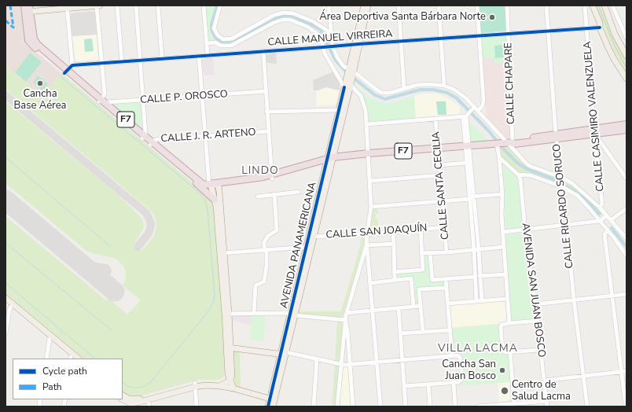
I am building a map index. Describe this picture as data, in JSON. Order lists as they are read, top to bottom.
{
  "streets": {
    "highway": ["F7"],
    "main road": ["AVENIDA PANAMERICANA"],
    "street": [
      "CALLE MANUEL VIRREIRA",
      "CALLE CHAPARE",
      "CALLE P. OROSCO",
      "CALLE CASIMIRO VALENZUELA",
      "CALLE J. R. ARTENO",
      "CALLE SANTA CECILIA",
      "CALLE RICARDO SORUCO",
      "CALLE SAN JOAQUÍN",
      "AVENIDA SAN JUAN BOSCO"
    ]
  },
  "crossings": [
    ["CALLE MANUEL VIRREIRA", "CALLE CHAPARE"],
    ["CALLE MANUEL VIRREIRA", "CALLE CASIMIRO VALENZUELA"],
    ["CALLE MANUEL VIRREIRA", "F7"],
    ["CALLE MANUEL VIRREIRA", "CALLE RICARDO SORUCO"],
    ["CALLE MANUEL VIRREIRA", "AVENIDA PANAMERICANA"],
    ["CALLE CHAPARE", "F7"],
    ["CALLE P. OROSCO", "F7"],
    ["CALLE CASIMIRO VALENZUELA", "F7"],
    ["F7", "CALLE J. R. ARTENO"],
    ["F7", "CALLE SANTA CECILIA"],
    ["F7", "CALLE RICARDO SORUCO"],
    ["F7", "AVENIDA PANAMERICANA"],
    ["CALLE SANTA CECILIA", "CALLE SAN JOAQUÍN"],
    ["CALLE SAN JOAQUÍN", "AVENIDA PANAMERICANA"]
  ],
  "districts": ["LINDO", "VILLA LACMA"],
  "places": [
    "Área Deportiva Santa Bárbara Norte",
    "Cancha Base Aérea",
    "Cancha San Juan Bosco",
    "Centro de Salud Lacma"
  ],
  "legend": ["Cycle path", "Path"]
}
